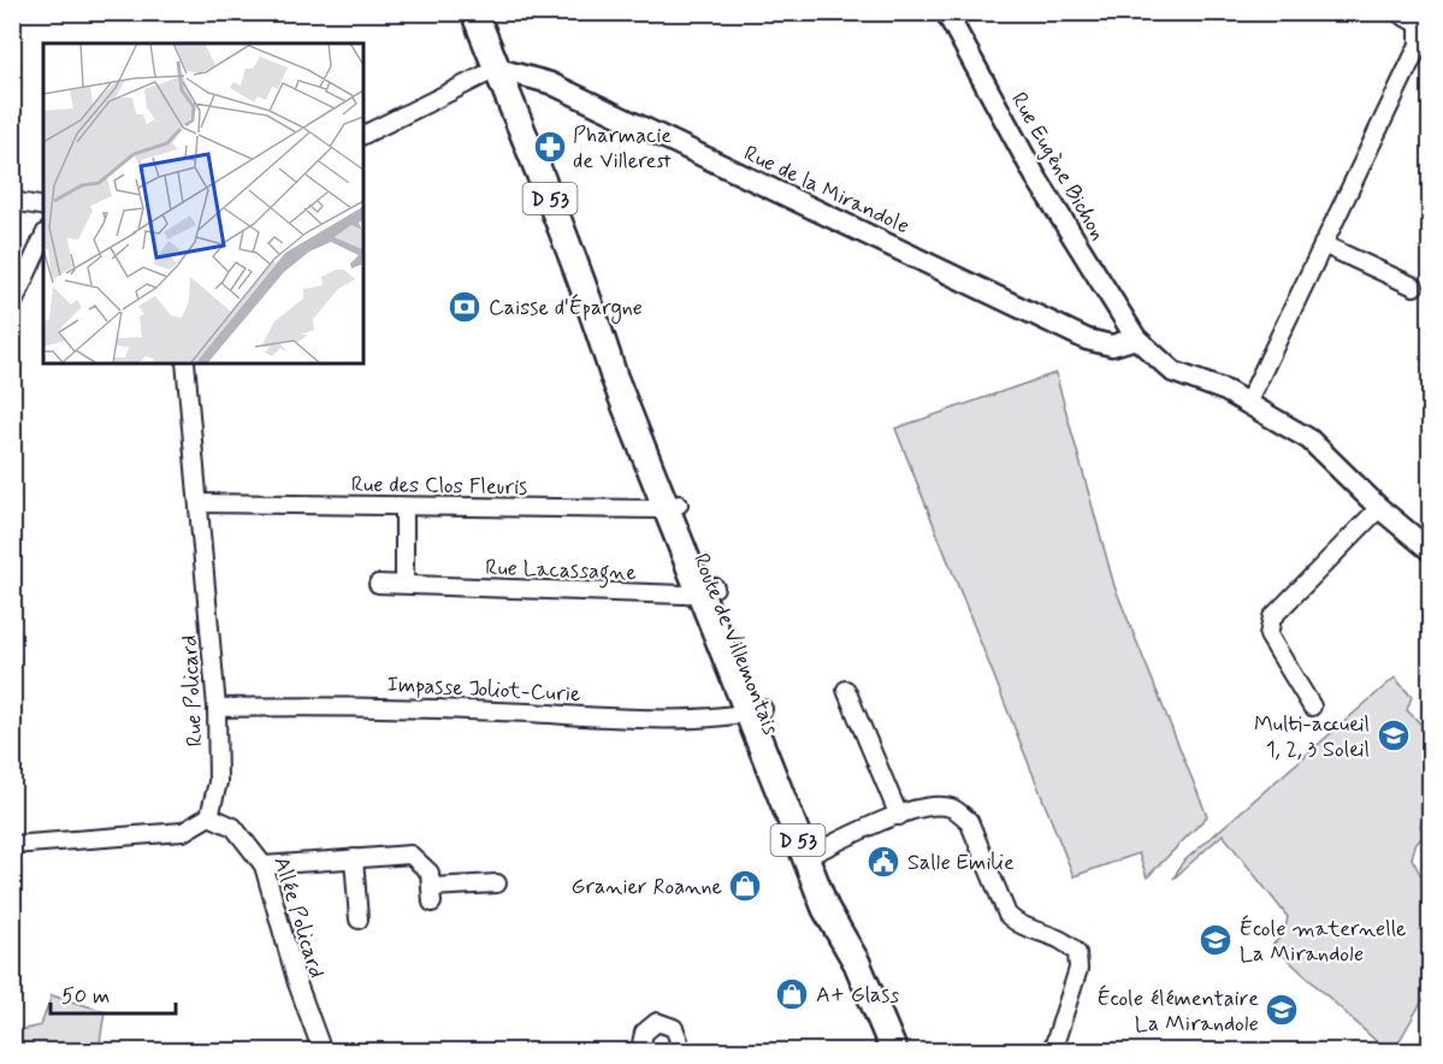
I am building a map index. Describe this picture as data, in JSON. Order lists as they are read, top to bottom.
{
  "streets": {
    "main road": ["D 53", "Route de Villemontais"],
    "street": [
      "Rue Eugène Bichon",
      "Rue de la Mirandole",
      "Rue des Clos Fleuris",
      "Rue Lacassagne",
      "Impasse Joliot-Curie",
      "Rue Policard",
      "Allée Policard"
    ]
  },
  "crossings": [
    ["Rue Eugène Bichon", "Rue de la Mirandole"],
    ["Rue de la Mirandole", "D 53"],
    ["Rue de la Mirandole", "Route de Villemontais"],
    ["D 53", "Route de Villemontais"],
    ["Rue des Clos Fleuris", "Route de Villemontais"],
    ["Rue des Clos Fleuris", "Rue Policard"],
    ["Rue Lacassagne", "Route de Villemontais"],
    ["Route de Villemontais", "Impasse Joliot-Curie"],
    ["Impasse Joliot-Curie", "Rue Policard"],
    ["Rue Policard", "Allée Policard"]
  ],
  "places": {
    "pharmacy": ["Pharmacie de Villerest"],
    "bank": ["Caisse d'Épargne"],
    "school or university": ["Multi-accueil 1, 2, 3 Soleil", "École maternelle La Mirandole", "École élémentaire La Mirandole"],
    "public building": ["Salle Emilie"],
    "shop": ["Granier Roanne", "A+ Glass"]
  },
  "scale_bar": "50 m"
}
